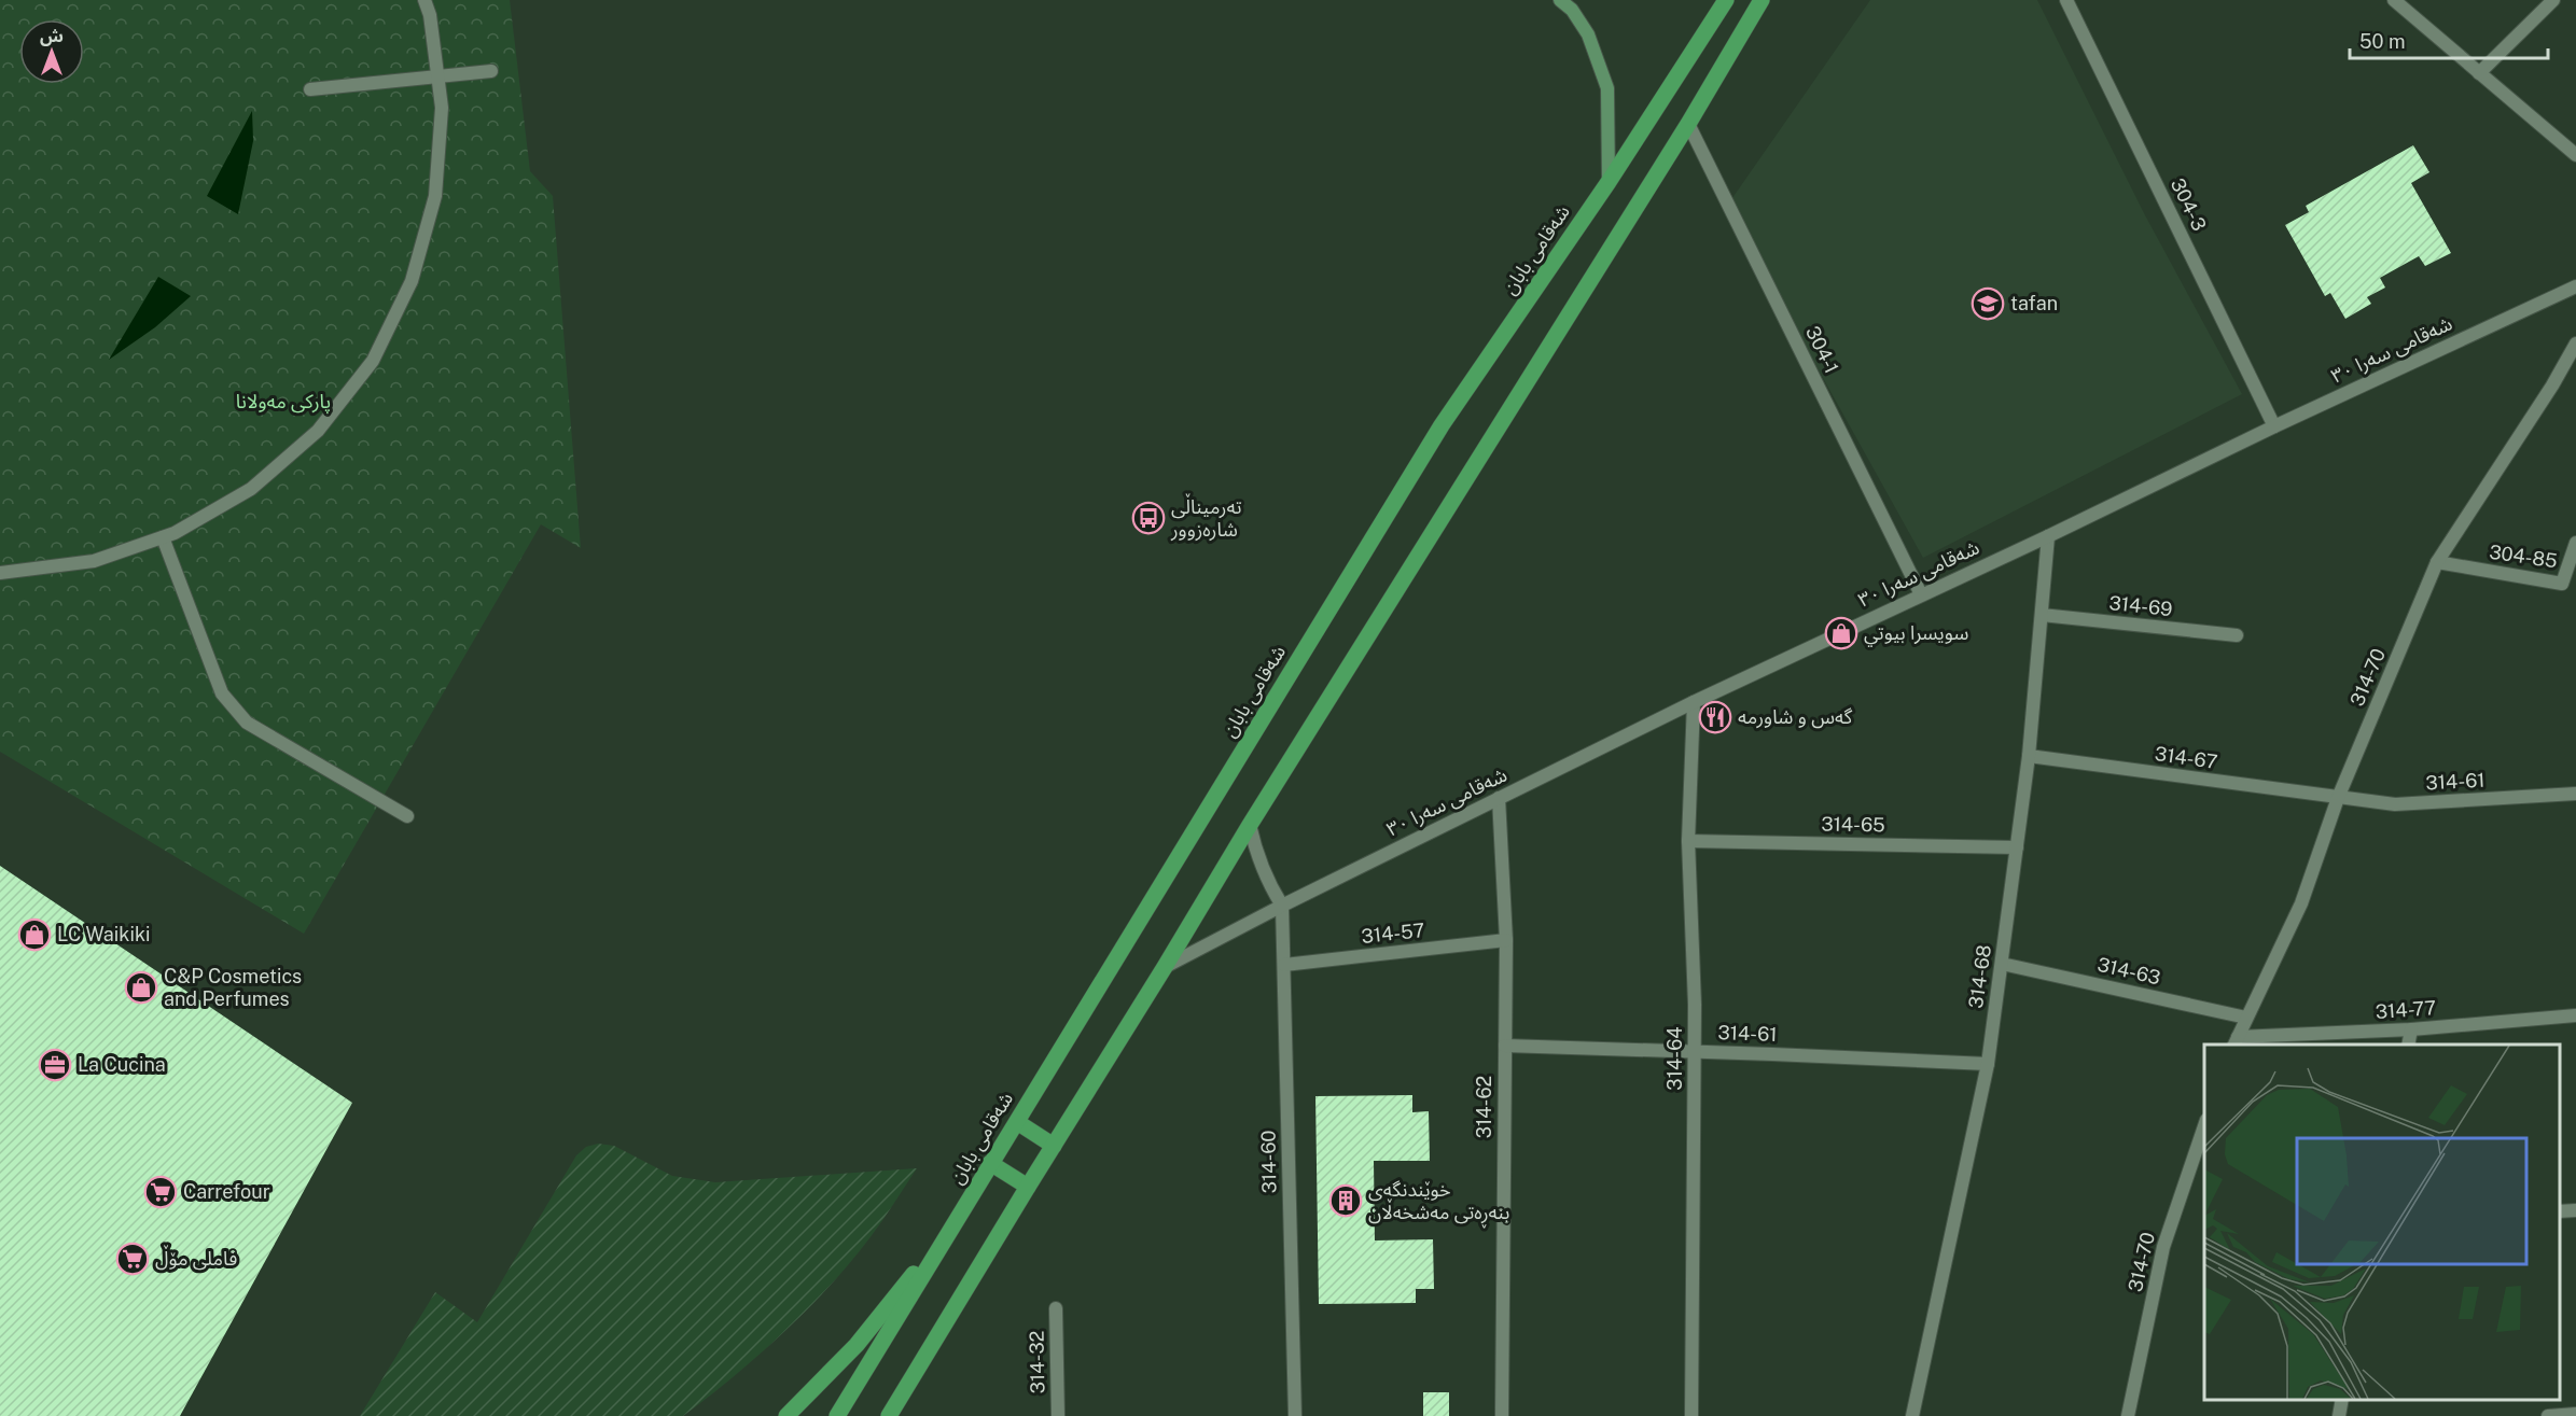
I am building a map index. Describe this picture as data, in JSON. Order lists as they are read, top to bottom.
{
  "streets": {
    "main road": ["شەقامی بابان"],
    "street": [
      "304-3",
      "304-1",
      "شەقامی سەرا ٣٠",
      "304-85",
      "314-69",
      "314-70",
      "314-67",
      "314-61",
      "314-65",
      "314-57",
      "314-63",
      "314-68",
      "314-77",
      "314-64",
      "314-62",
      "314-60",
      "314-32"
    ]
  },
  "crossings": [
    ["304-3", "شەقامی سەرا ٣٠"],
    ["304-1", "شەقامی سەرا ٣٠"],
    ["شەقامی سەرا ٣٠", "314-68"],
    ["شەقامی سەرا ٣٠", "314-64"],
    ["شەقامی سەرا ٣٠", "314-62"],
    ["شەقامی سەرا ٣٠", "314-60"],
    ["304-85", "314-70"],
    ["314-69", "314-68"],
    ["314-70", "314-67"],
    ["314-70", "314-61"],
    ["314-70", "314-63"],
    ["314-70", "314-77"],
    ["314-67", "314-61"],
    ["314-67", "314-68"],
    ["314-61", "314-68"],
    ["314-61", "314-64"],
    ["314-61", "314-62"],
    ["314-65", "314-68"],
    ["314-65", "314-64"],
    ["314-57", "314-62"],
    ["314-57", "314-60"],
    ["314-63", "314-68"]
  ],
  "parks": ["پارکی مەولانا"],
  "places": {
    "school or university": ["tafan"],
    "bus stop": ["تەرمیناڵی شارەزوور"],
    "shop": ["سويسرا بيوتي", "LC Waikiki", "C&P Cosmetics and Perfumes"],
    "restaurant": ["گەس و شاورمە"],
    "office": ["La Cucina"],
    "supermarket": ["Carrefour", "فاملی مۆڵ"],
    "building": ["خوێندنگەی بنەڕەتی مەشخەڵان"]
  },
  "scale_bar": "50 m",
  "north": "top"
}
